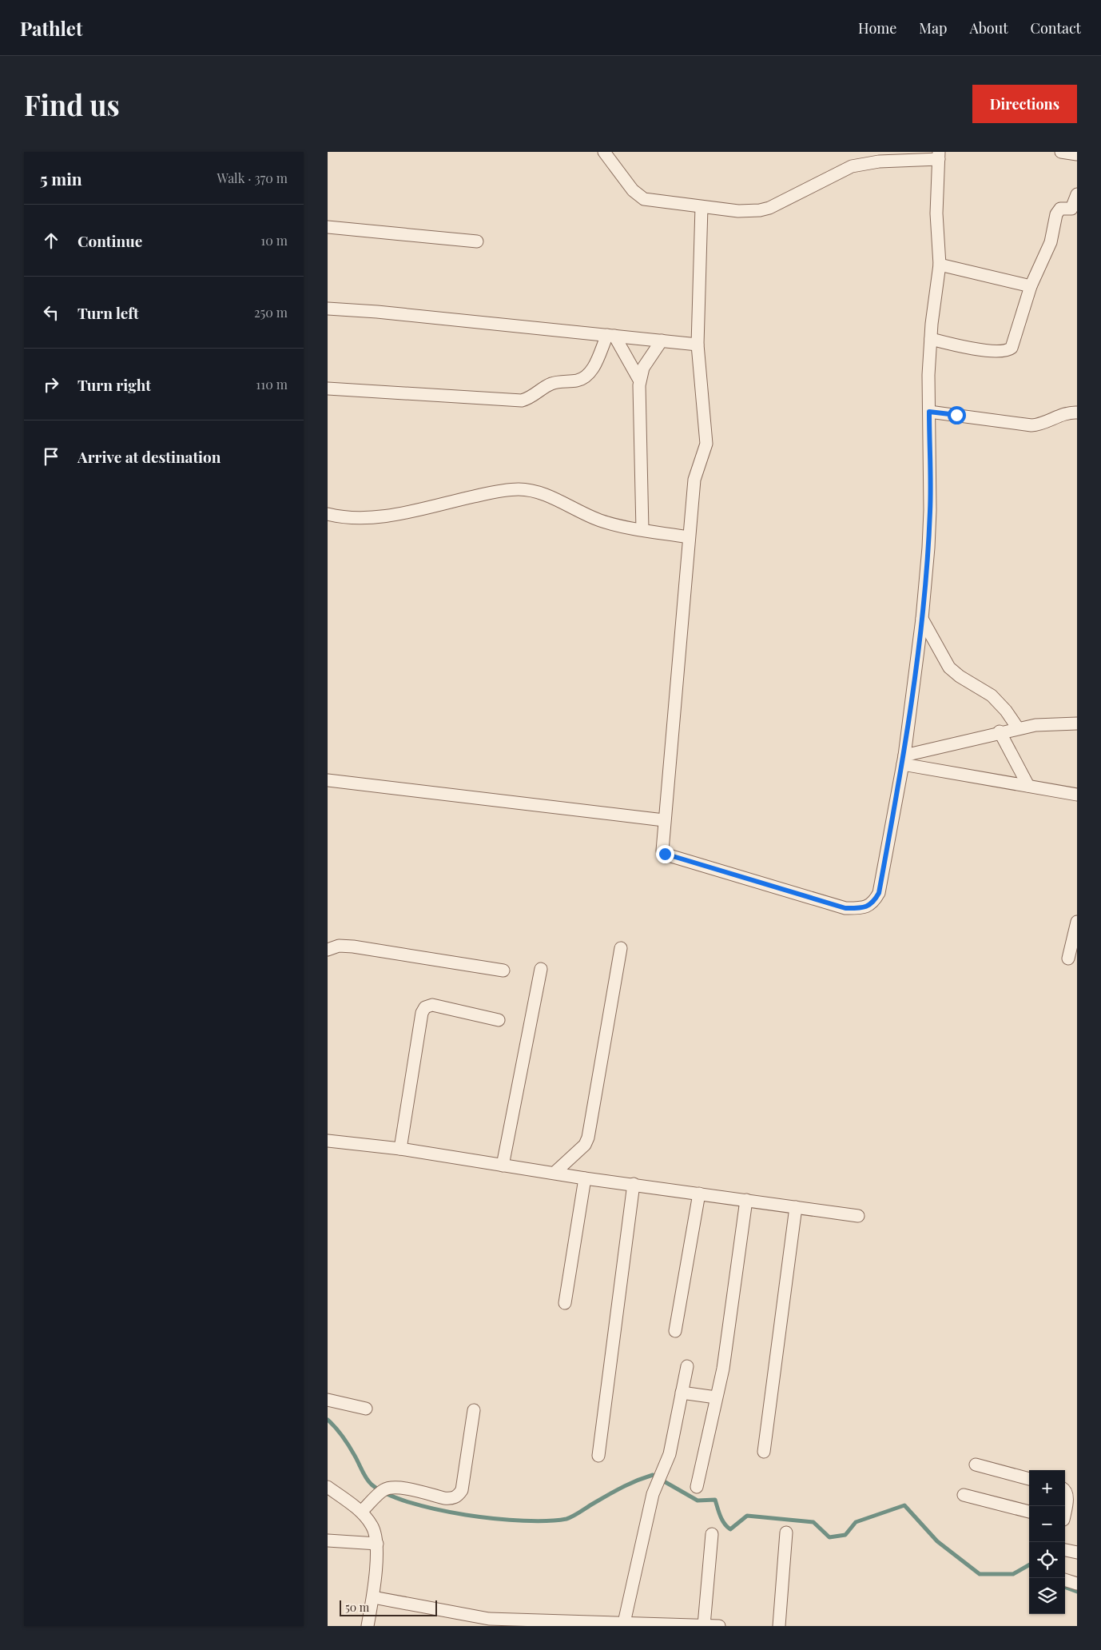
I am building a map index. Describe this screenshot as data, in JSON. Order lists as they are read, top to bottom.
{
  "scale_bar": "50 m",
  "page": {
    "header": "Pathlet",
    "nav": [
      "Home",
      "Map",
      "About",
      "Contact"
    ],
    "buttons": "Directions",
    "title": "Find us",
    "heading": ["5 min", "Walk · 370 m"],
    "list": [
      ["Continue", "10 m"],
      ["Turn left", "250 m"],
      ["Turn right", "110 m"],
      "Arrive at destination"
    ],
    "map_buttons": ["+", "−"],
    "scale": "50 m"
  }
}
